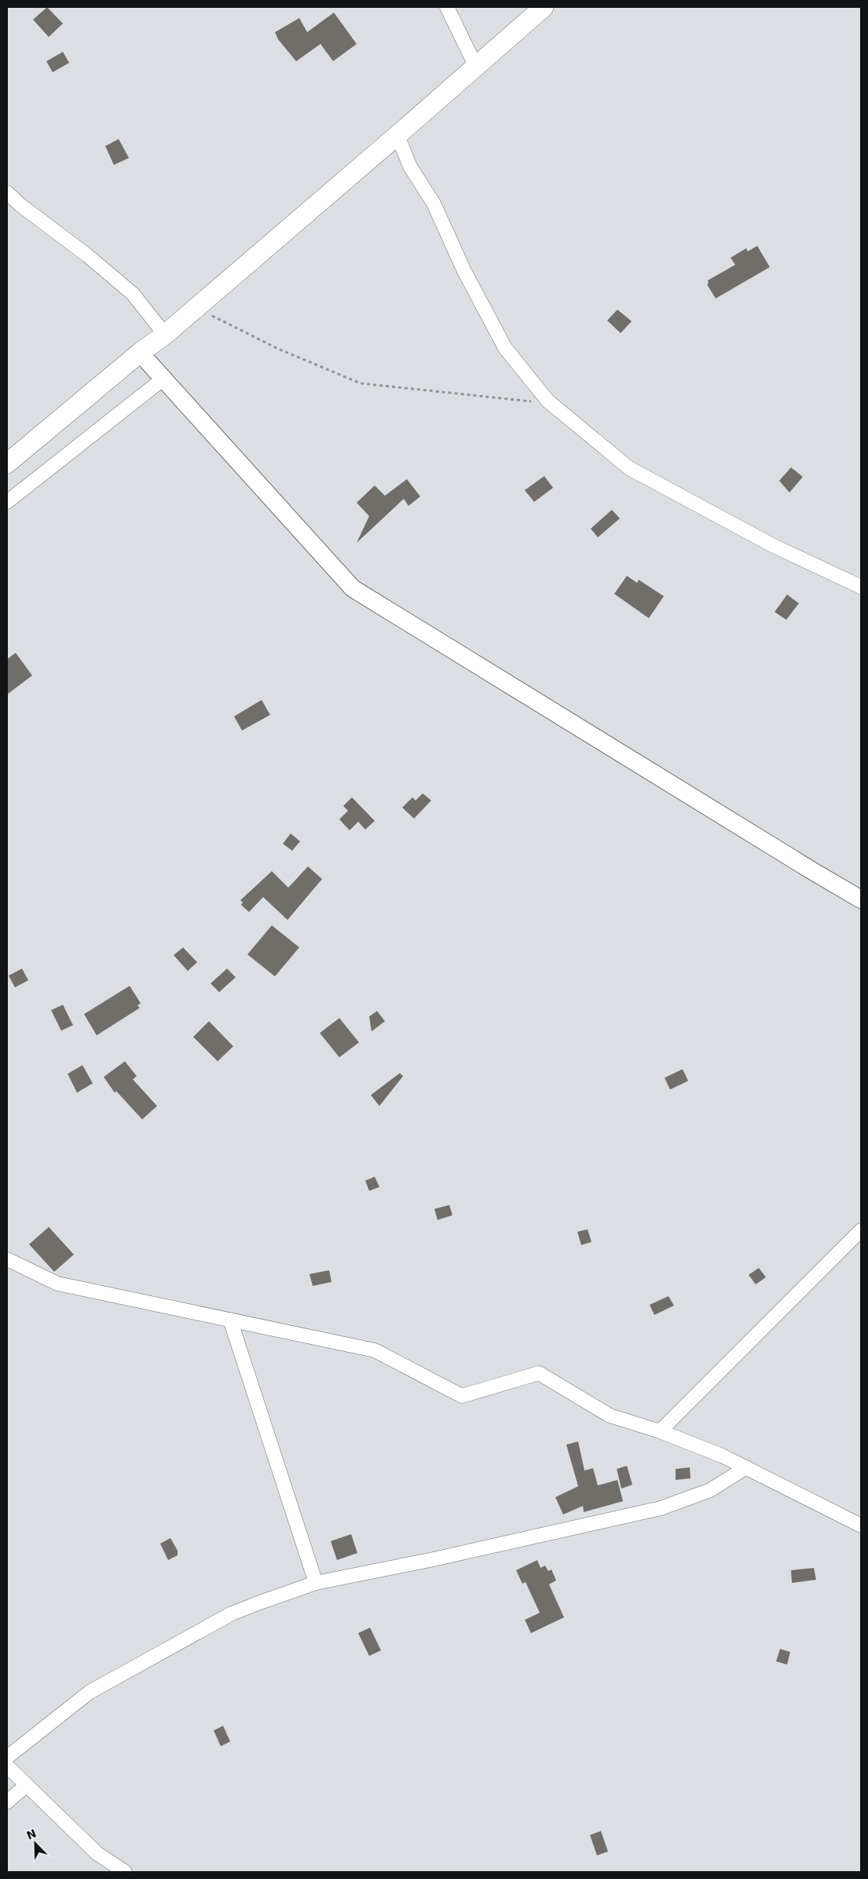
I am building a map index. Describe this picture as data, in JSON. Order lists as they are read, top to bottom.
{
  "north": "top left"
}
